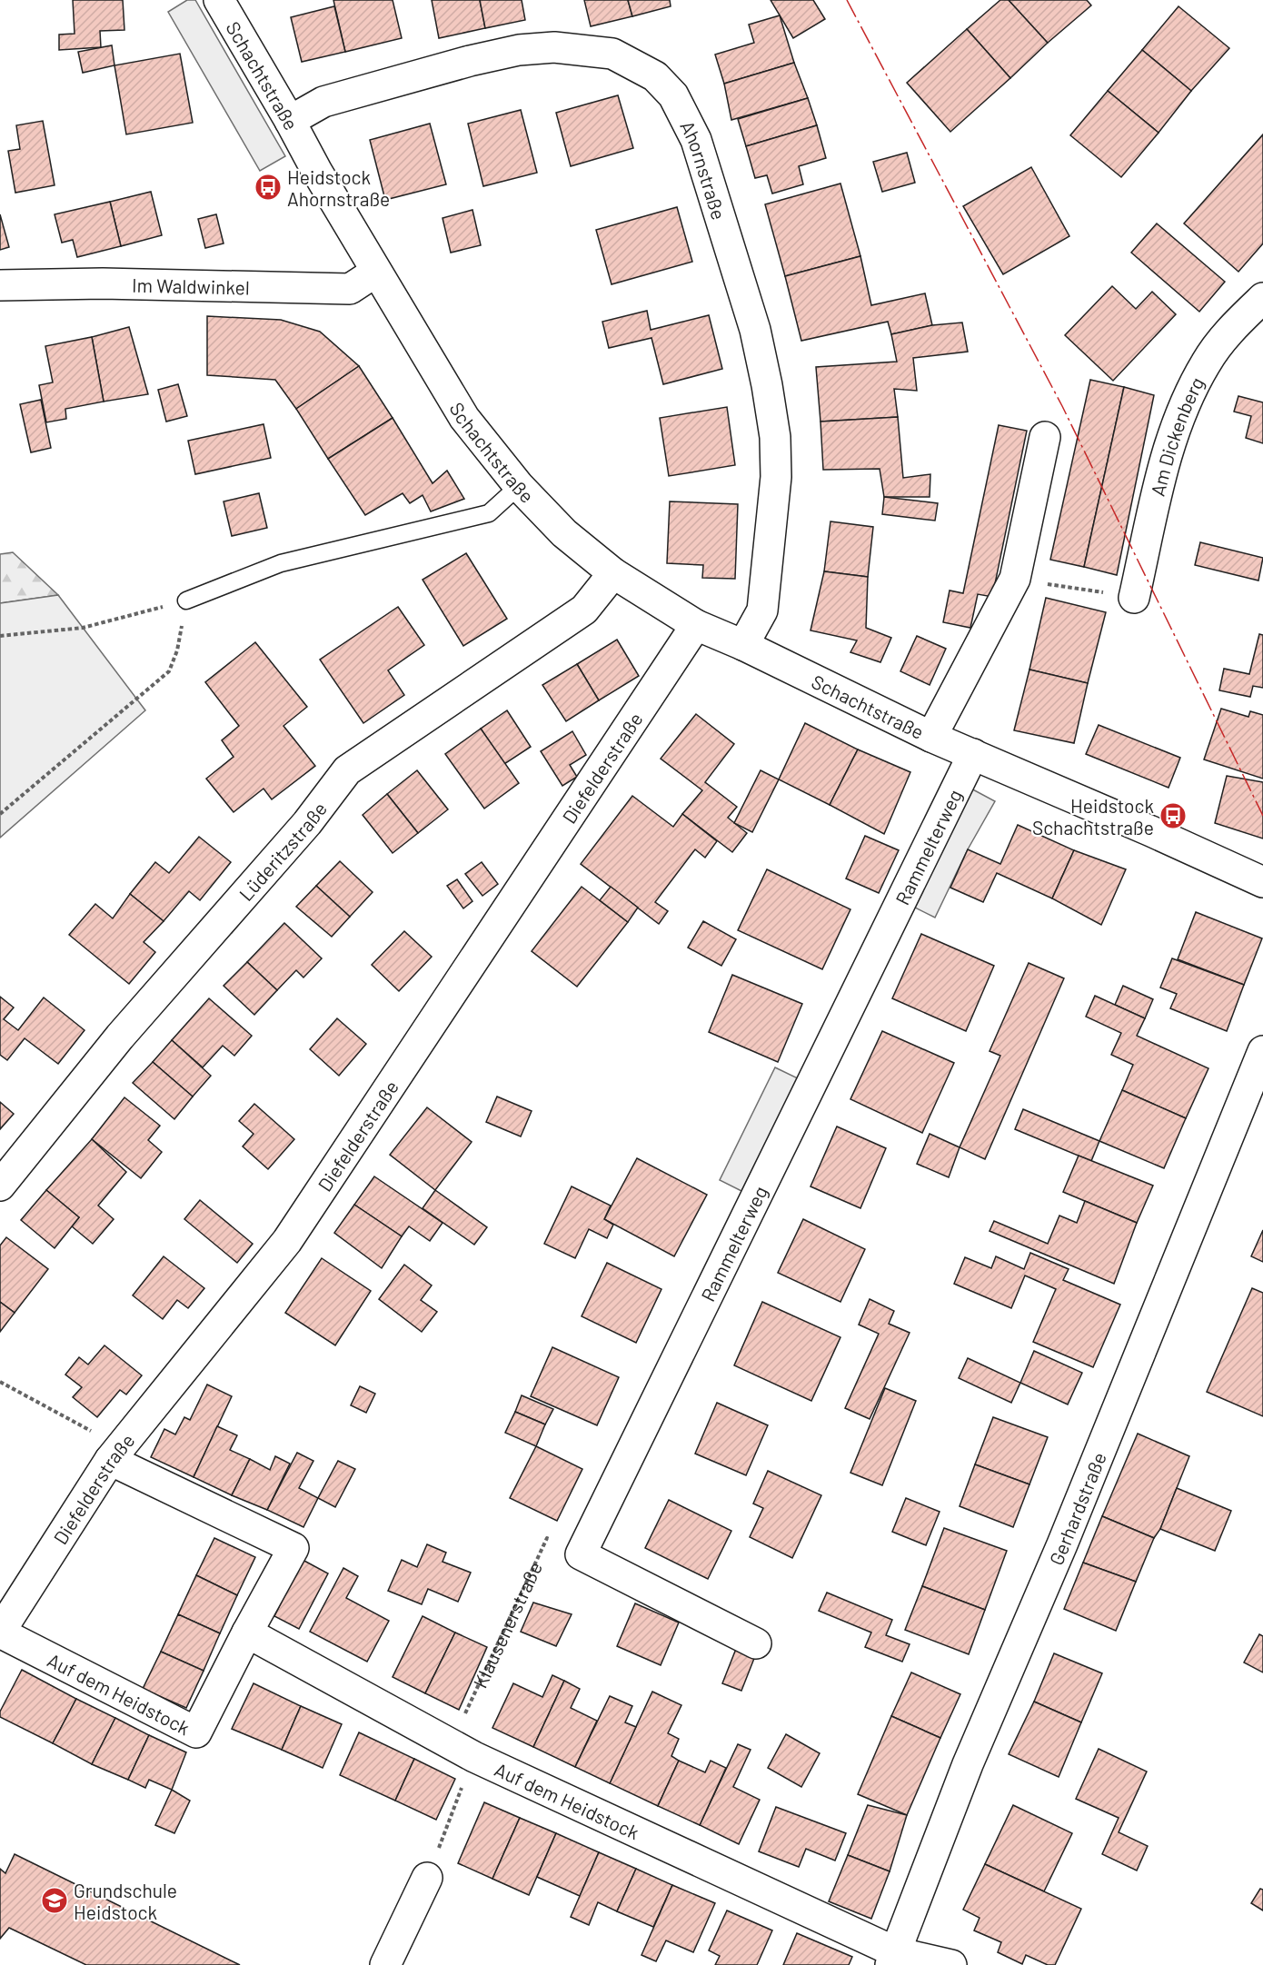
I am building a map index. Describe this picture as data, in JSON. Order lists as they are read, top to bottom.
{
  "streets": {
    "street": [
      "Schachtstraße",
      "Ahornstraße",
      "Im Waldwinkel",
      "Am Dickenberg",
      "Diefelderstraße",
      "Rammelterweg",
      "Lüderitzstraße",
      "Gerhardstraße",
      "Auf dem Heidstock"
    ],
    "path": ["Klausenerstraße"]
  },
  "crossings": [
    ["Schachtstraße", "Ahornstraße"],
    ["Schachtstraße", "Im Waldwinkel"],
    ["Schachtstraße", "Diefelderstraße"],
    ["Schachtstraße", "Rammelterweg"],
    ["Schachtstraße", "Lüderitzstraße"],
    ["Diefelderstraße", "Auf dem Heidstock"],
    ["Rammelterweg", "Klausenerstraße"],
    ["Gerhardstraße", "Auf dem Heidstock"],
    ["Klausenerstraße", "Auf dem Heidstock"]
  ],
  "places": {
    "bus stop": ["Heidstock Ahornstraße", "Heidstock Schachtstraße"],
    "school or university": ["Grundschule Heidstock"]
  }
}
